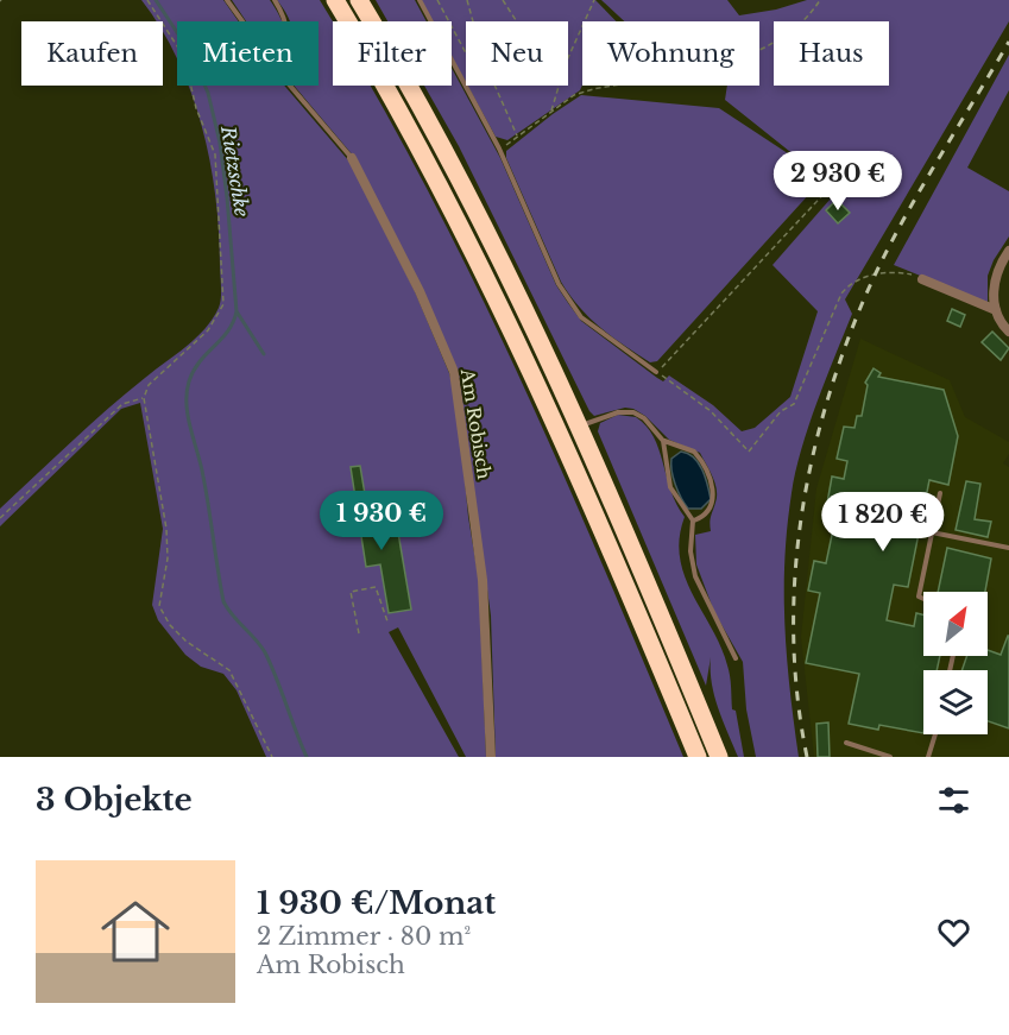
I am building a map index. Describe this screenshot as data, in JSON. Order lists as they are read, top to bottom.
{
  "streets": {
    "street": ["Am Robisch"]
  },
  "water": ["Rietzschke"],
  "north": "top right",
  "page": {
    "chip": [
      "Kaufen",
      "Mieten",
      "Filter",
      "Neu",
      "Wohnung",
      "Haus"
    ],
    "price": ["2 930 €", "1 930 €", "1 820 €"],
    "heading": "3 Objekte",
    "list": [
      {
        "name": "1 930 €/Monat",
        "note": "2 Zimmer · 80 m² · Am Robisch"
      }
    ]
  }
}
